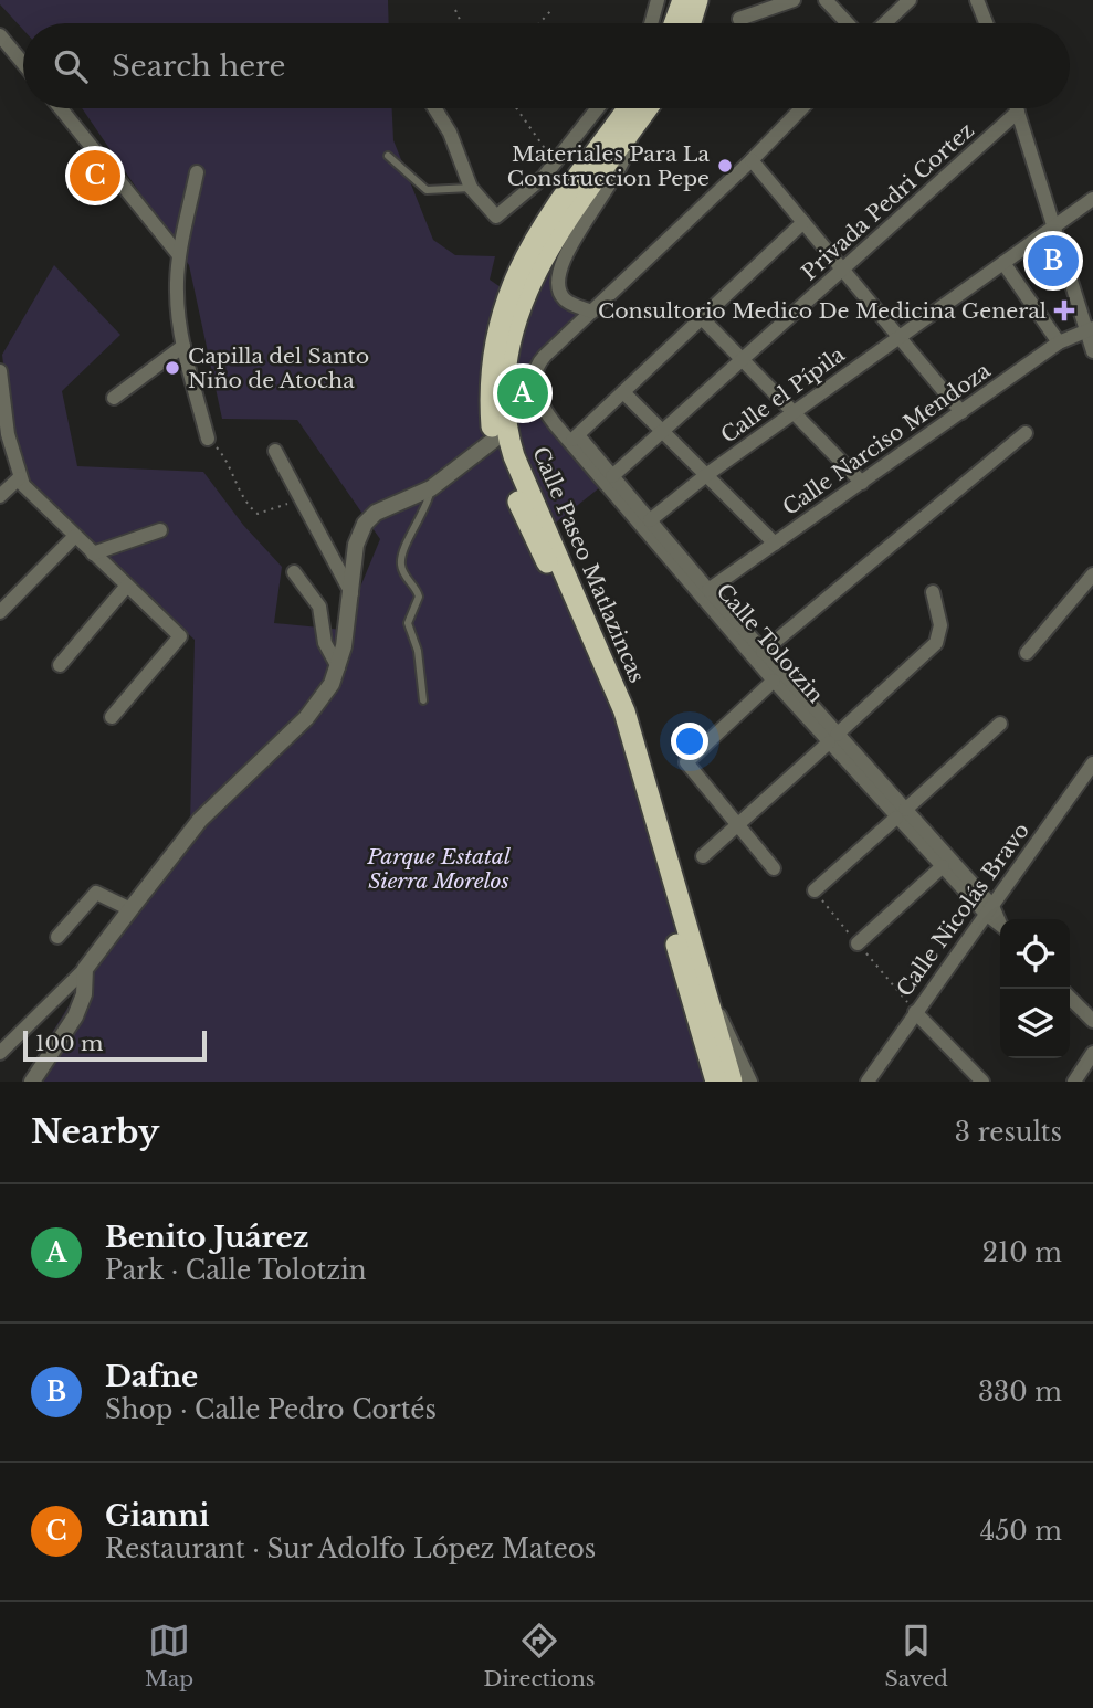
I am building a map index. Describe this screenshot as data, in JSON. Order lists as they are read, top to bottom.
{
  "streets": {
    "highway": ["Calle Paseo Matlazincas"],
    "street": [
      "Privada Pedri Cortez",
      "Calle el Pípila",
      "Calle Narciso Mendoza",
      "Calle Tolotzin",
      "Calle Nicolás Bravo"
    ]
  },
  "crossings": [
    ["Privada Pedri Cortez", "Calle Tolotzin"],
    ["Calle el Pípila", "Calle Tolotzin"],
    ["Calle Narciso Mendoza", "Calle Tolotzin"],
    ["Calle Tolotzin", "Calle Nicolás Bravo"]
  ],
  "parks": ["Parque Estatal Sierra Morelos"],
  "places": {
    "other": ["Materiales Para La Construccion Pepe", "Capilla del Santo Niño de Atocha"],
    "health": ["Consultorio Medico De Medicina General"]
  },
  "scale_bar": "100 m",
  "page": {
    "search": "Search here",
    "pins": ["C", "B", "A"],
    "scale": "100 m",
    "heading": ["Nearby", "3 results"],
    "list": [
      {
        "mark": "A",
        "name": "Benito Juárez",
        "note": "Park · Calle Tolotzin",
        "value": "210 m"
      },
      {
        "mark": "B",
        "name": "Dafne",
        "note": "Shop · Calle Pedro Cortés",
        "value": "330 m"
      },
      {
        "mark": "C",
        "name": "Gianni",
        "note": "Restaurant · Sur Adolfo López Mateos",
        "value": "450 m"
      }
    ],
    "nav": ["Map", "Directions", "Saved"]
  }
}
